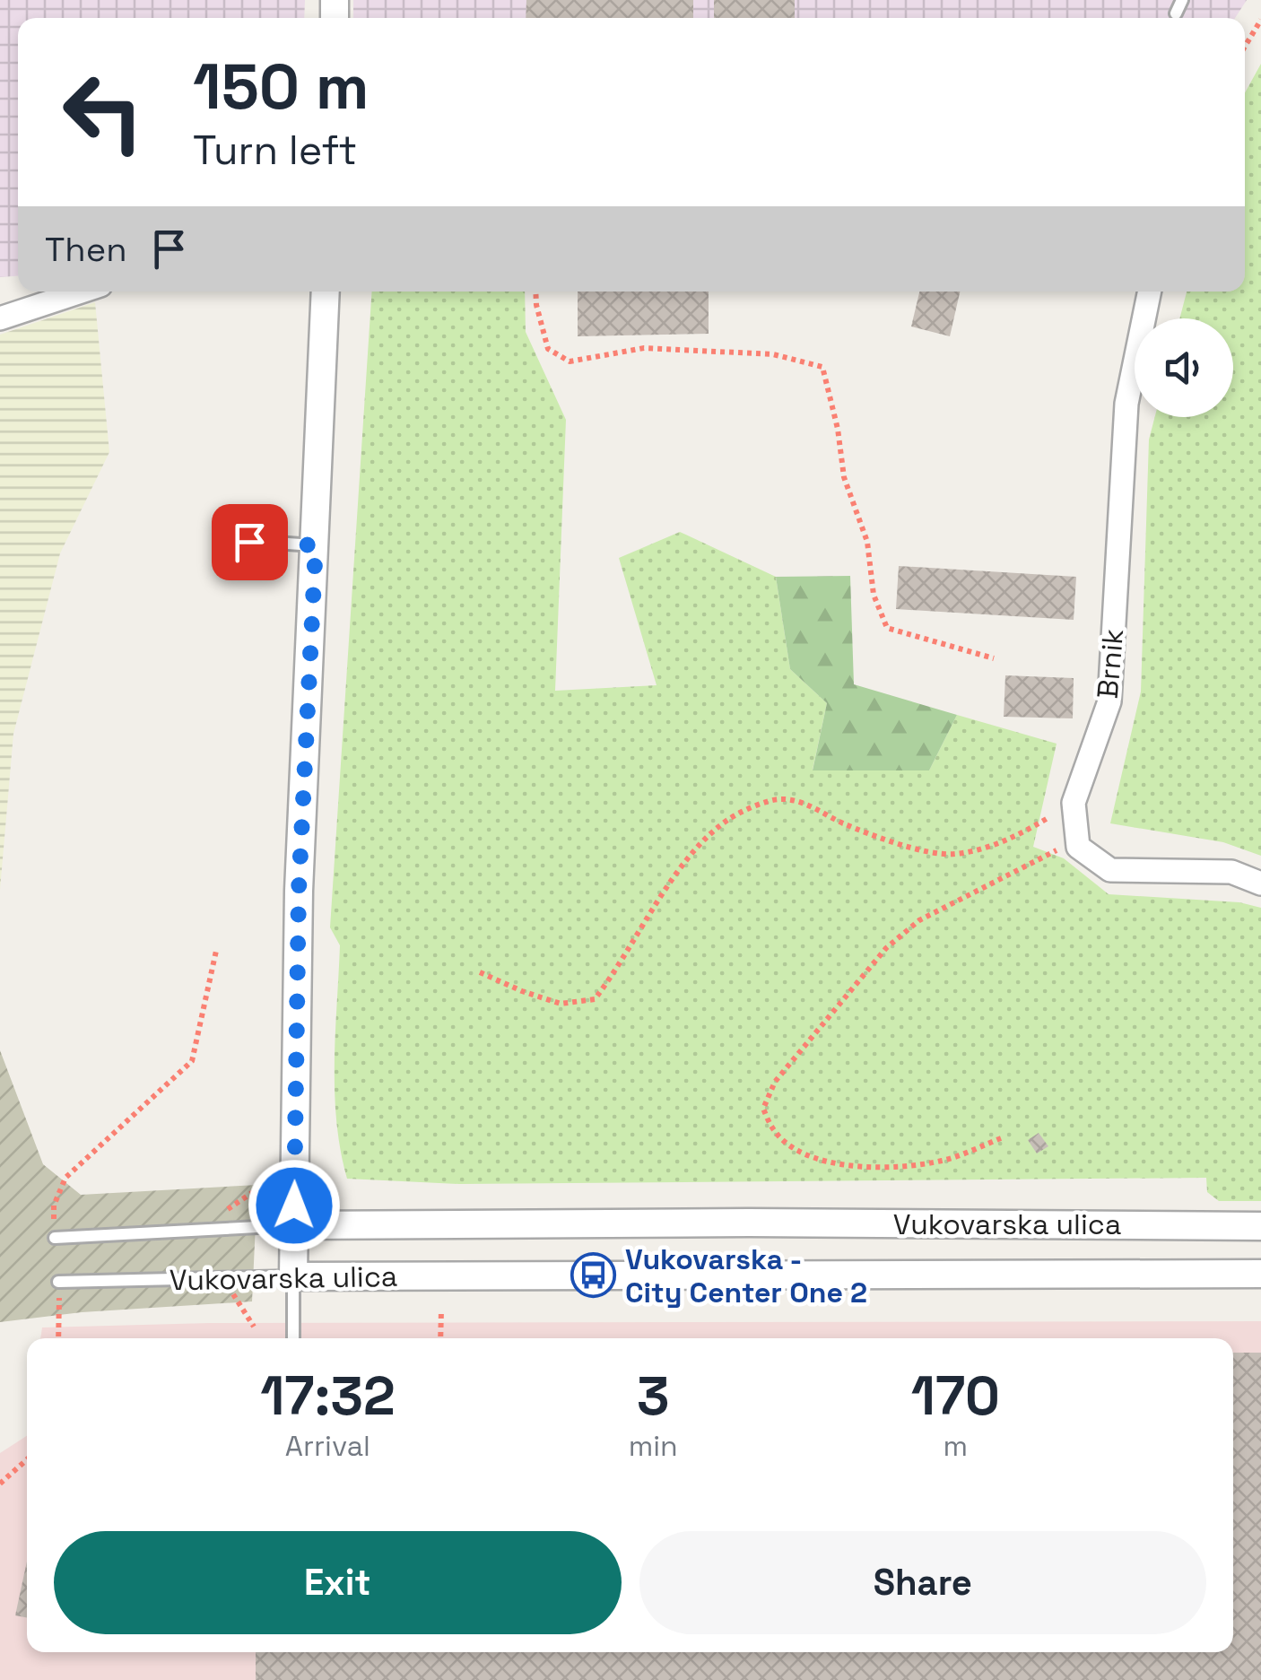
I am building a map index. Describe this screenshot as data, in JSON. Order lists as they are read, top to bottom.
{
  "streets": {
    "street": ["Brnik", "Vukovarska ulica"]
  },
  "places": {
    "bus stop": ["Vukovarska - City Center One 2"]
  },
  "page": {
    "turn": ["150 m", "Turn left"],
    "then": "Then",
    "eta": [
      "17:32",
      "Arrival",
      "3",
      "min",
      "170",
      "m"
    ],
    "buttons": ["Exit", "Share"]
  }
}
